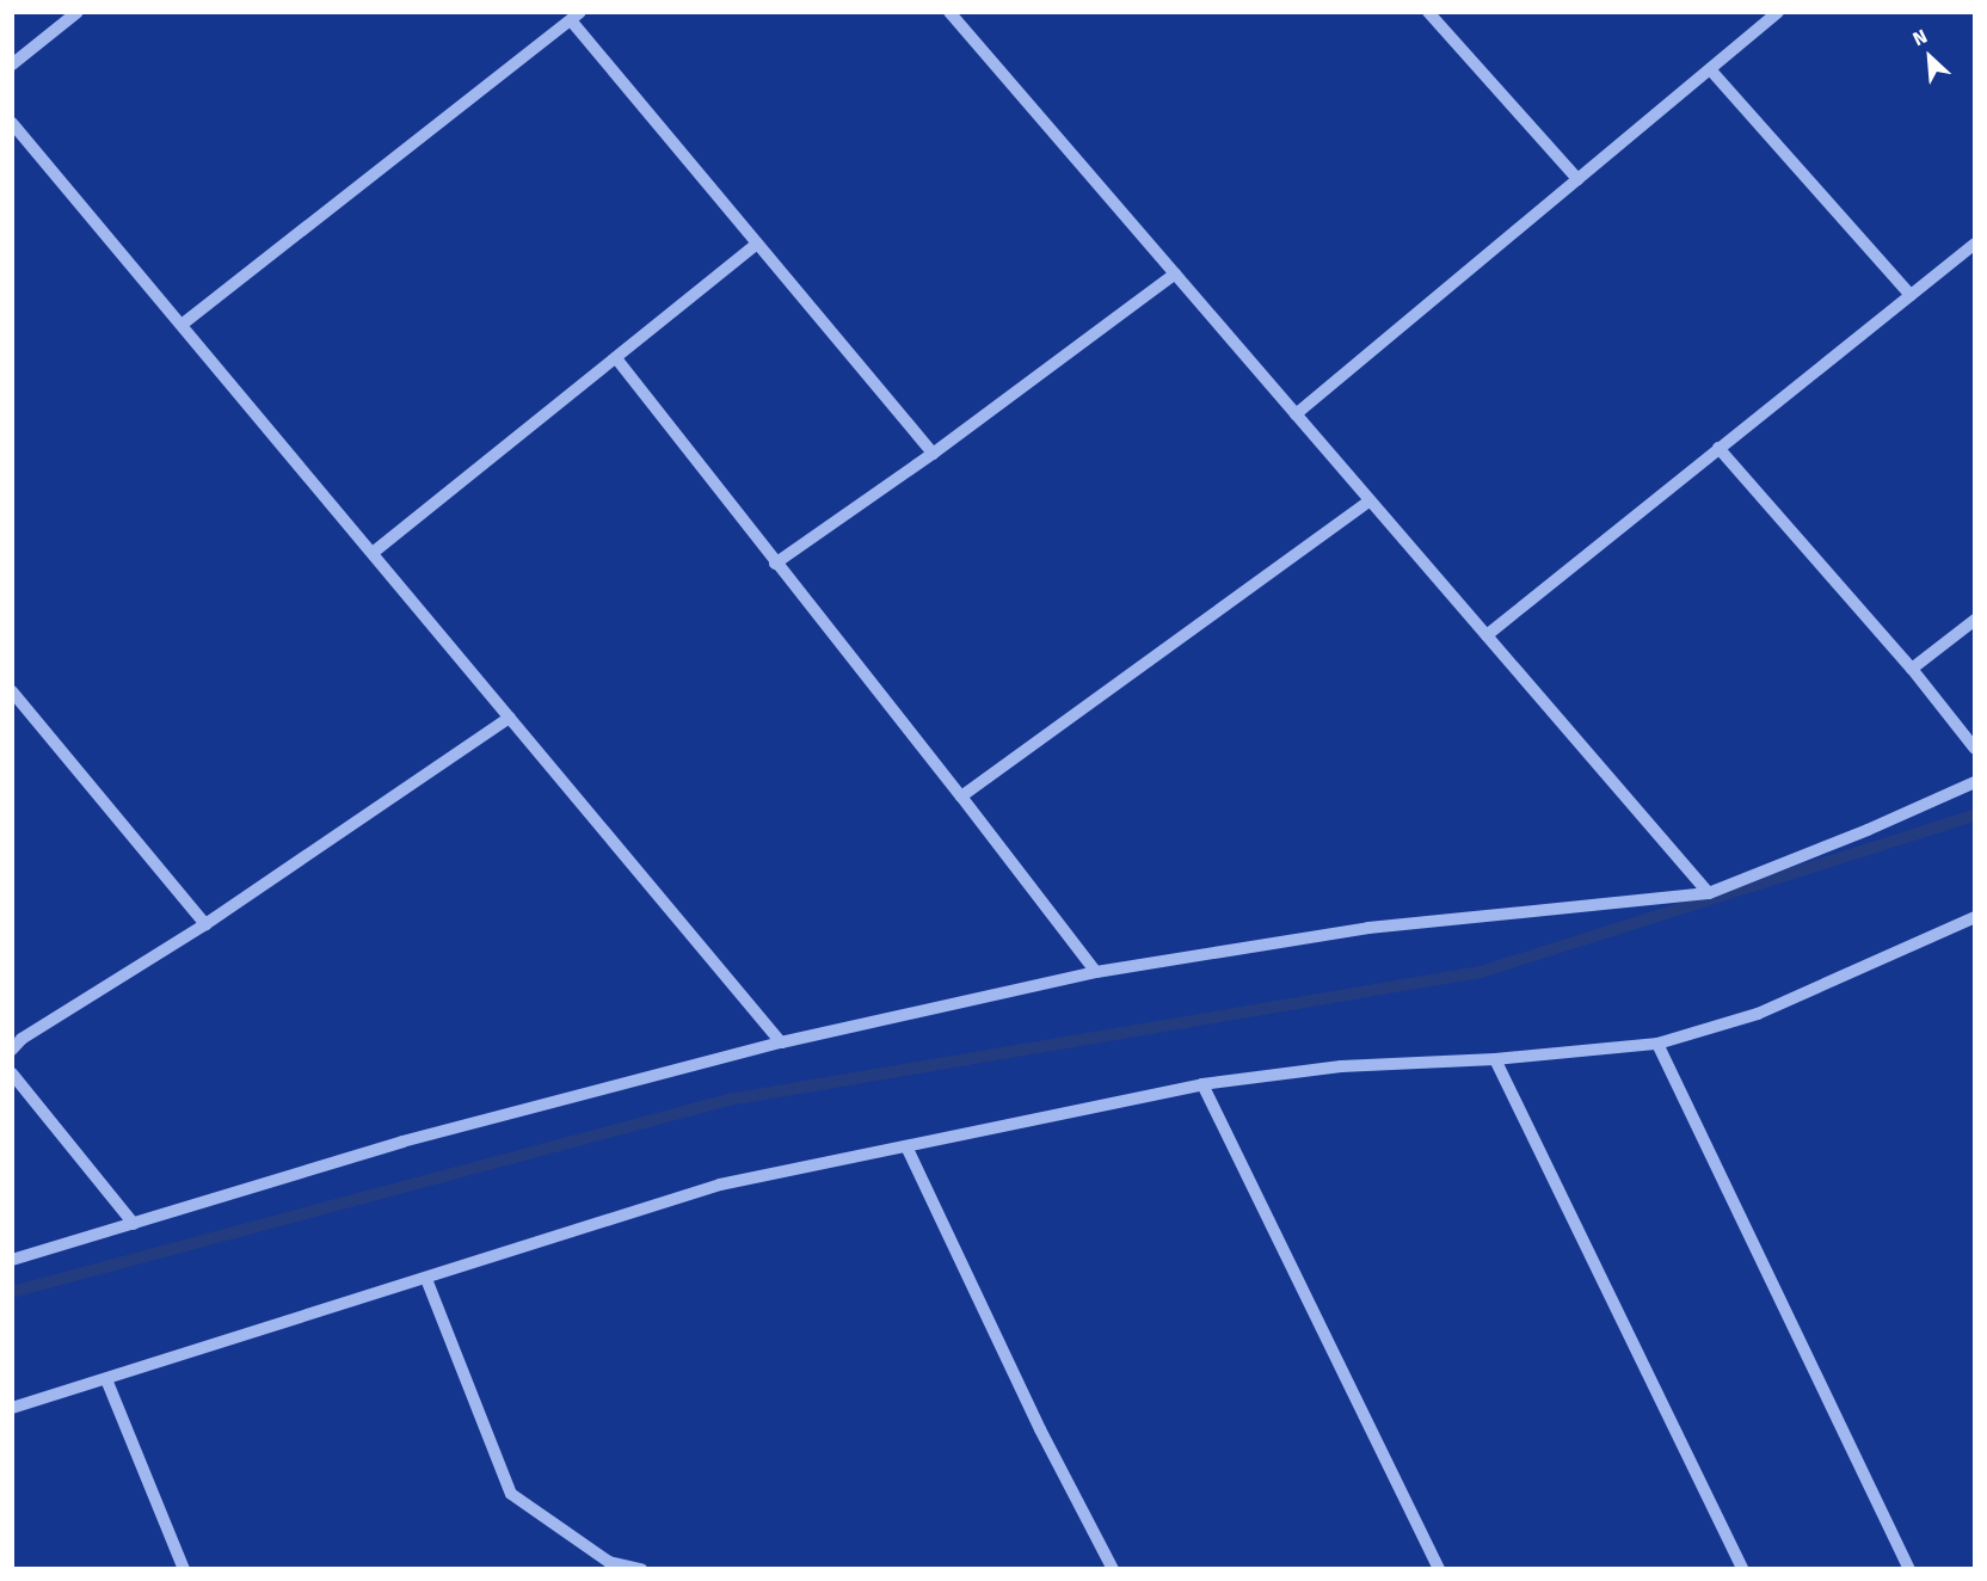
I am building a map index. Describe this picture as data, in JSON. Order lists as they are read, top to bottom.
{
  "north": "top left"
}
